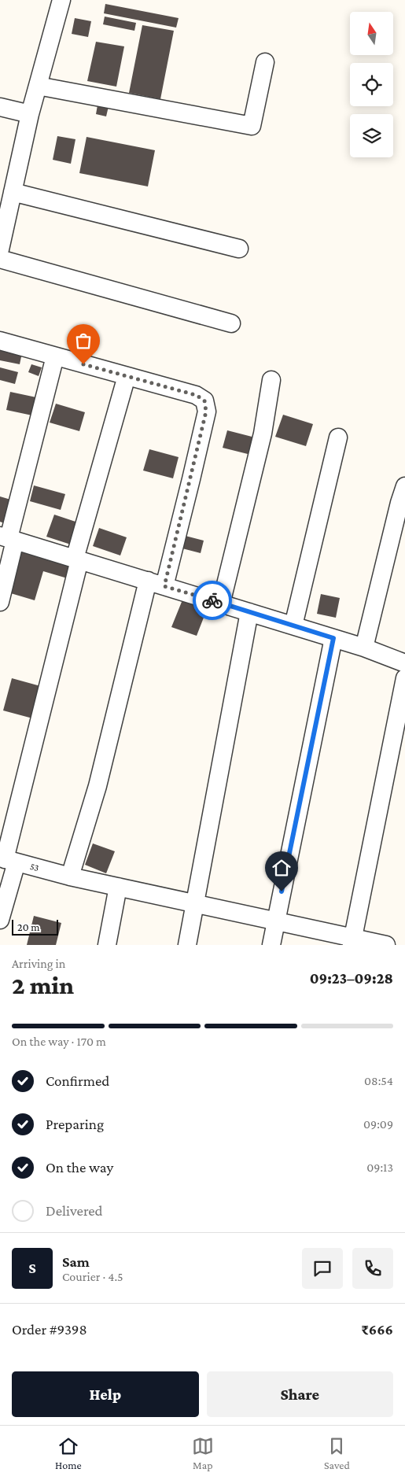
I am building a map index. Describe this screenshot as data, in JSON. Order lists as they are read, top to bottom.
{
  "streets": {
    "street": ["53"]
  },
  "scale_bar": "20 m",
  "north": "top",
  "page": {
    "scale": "20 m",
    "heading": ["2 min", "Arriving in", "09:23–09:28"],
    "panel": [
      "Sam",
      "Courier · 4.5",
      "Order #9398",
      "₹666"
    ],
    "bar": "On the way · 170 m",
    "list": [
      ["Confirmed", "08:54"],
      ["Preparing", "09:09"],
      ["On the way", "09:13"],
      "Delivered"
    ],
    "round": "S",
    "buttons": ["Help", "Share"],
    "tabs": ["Home", "Map", "Saved"]
  }
}
